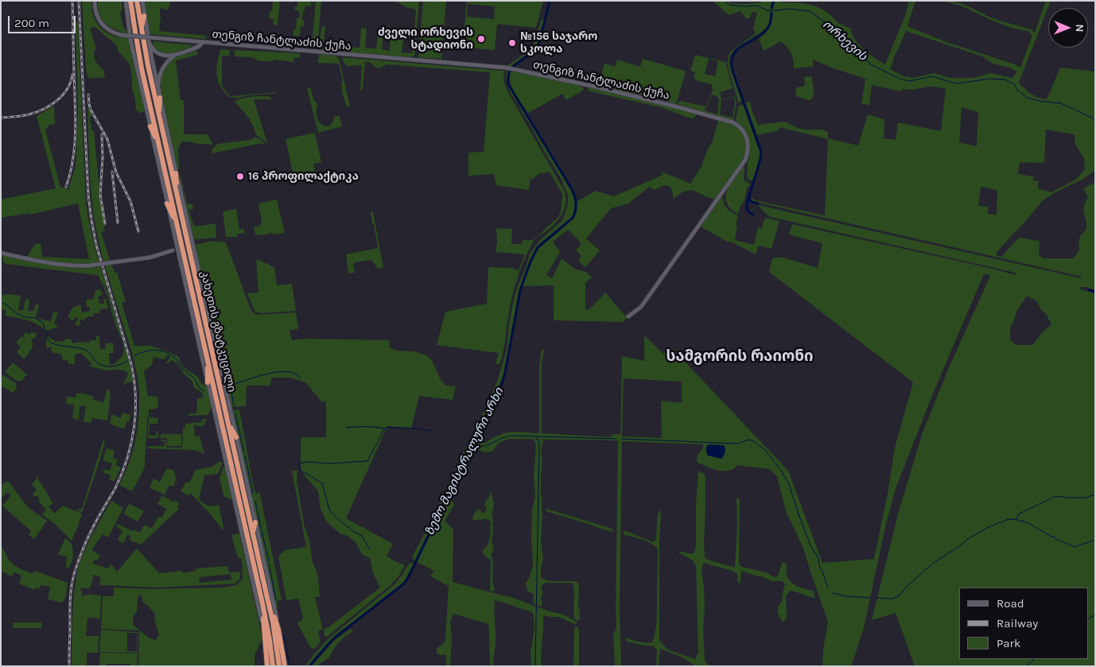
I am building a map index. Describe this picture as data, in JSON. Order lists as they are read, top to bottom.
{
  "streets": {
    "highway": ["კახეთის გზატკეცილი"],
    "street": ["თენგიზ ჩანტლაძის ქუჩა"]
  },
  "districts": ["სამგორის რაიონი"],
  "water": ["ორხევის", "ზემო მაგისტრალური არხი"],
  "places": ["ძველი ორხევის სტადიონი", "№156 საჯარო სკოლა", "16 პროფილაქტიკა"],
  "legend": ["Road", "Railway", "Park"],
  "scale_bar": "200 m",
  "north": "right"
}
